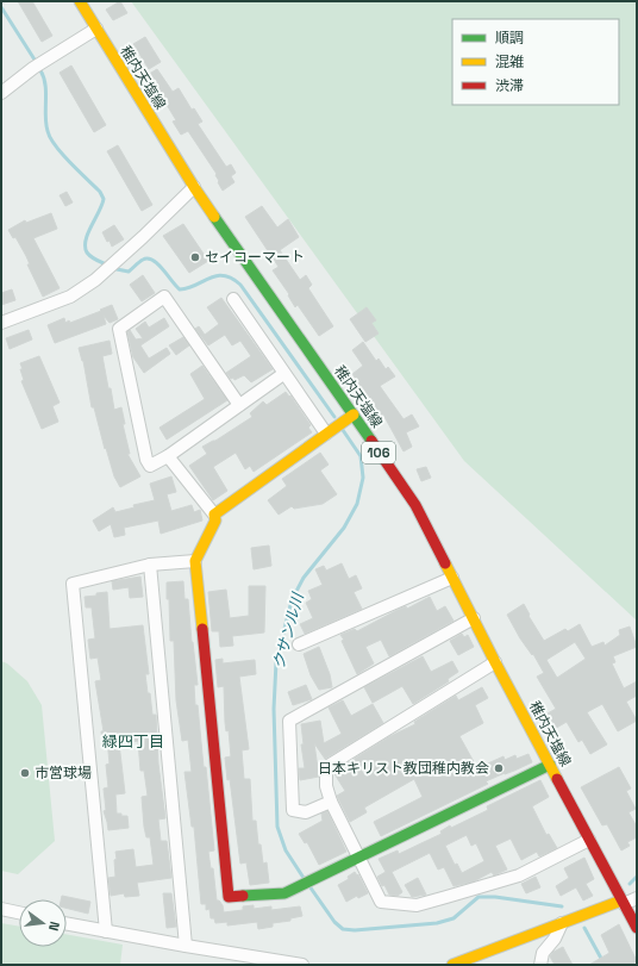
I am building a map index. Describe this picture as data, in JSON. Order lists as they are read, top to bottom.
{
  "streets": {
    "street": ["稚内天塩線", "106"]
  },
  "districts": ["緑四丁目"],
  "water": ["クサンル川"],
  "places": ["セイコーマート", "日本キリスト教団稚内教会", "市営球場"],
  "legend": ["順調", "混雑", "渋滞"],
  "north": "right"
}
